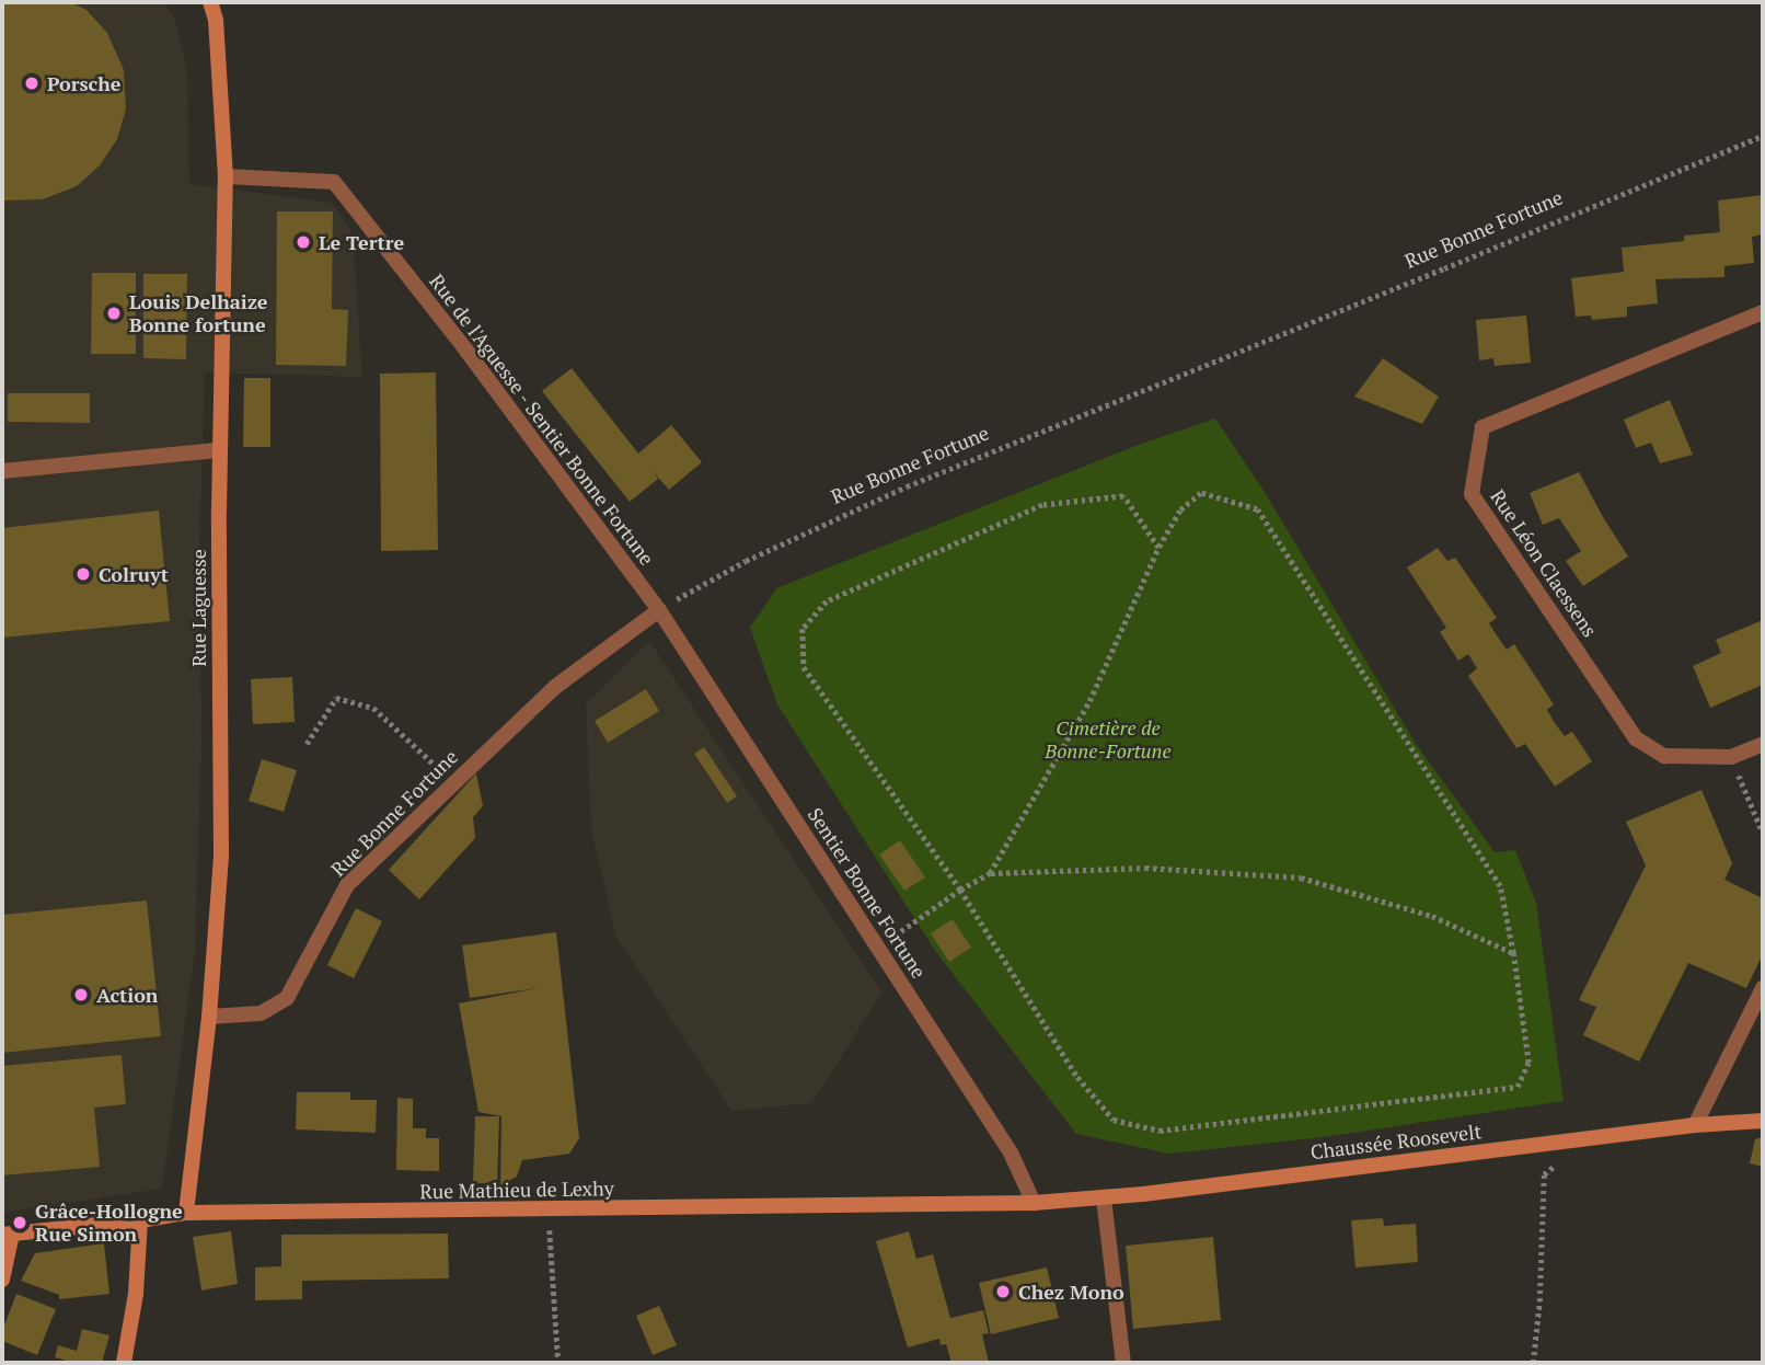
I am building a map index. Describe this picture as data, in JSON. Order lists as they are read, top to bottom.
{
  "streets": {
    "main road": ["Rue Laguesse", "Chaussée Roosevelt", "Rue Mathieu de Lexhy"],
    "street": [
      "Rue Bonne Fortune",
      "Rue de l'Aguesse - Sentier Bonne Fortune",
      "Rue Léon Claessens",
      "Sentier Bonne Fortune"
    ]
  },
  "crossings": [
    ["Rue Bonne Fortune", "Rue de l'Aguesse - Sentier Bonne Fortune"],
    ["Rue Bonne Fortune", "Rue Laguesse"],
    ["Rue Bonne Fortune", "Sentier Bonne Fortune"],
    ["Rue de l'Aguesse - Sentier Bonne Fortune", "Rue Laguesse"],
    ["Rue de l'Aguesse - Sentier Bonne Fortune", "Sentier Bonne Fortune"],
    ["Rue Laguesse", "Rue Mathieu de Lexhy"],
    ["Sentier Bonne Fortune", "Chaussée Roosevelt"],
    ["Sentier Bonne Fortune", "Rue Mathieu de Lexhy"],
    ["Chaussée Roosevelt", "Rue Mathieu de Lexhy"]
  ],
  "parks": ["Cimetière de Bonne-Fortune"],
  "places": [
    "Porsche",
    "Le Tertre",
    "Louis Delhaize Bonne fortune",
    "Colruyt",
    "Action",
    "Grâce-Hollogne Rue Simon",
    "Chez Mono"
  ]
}
